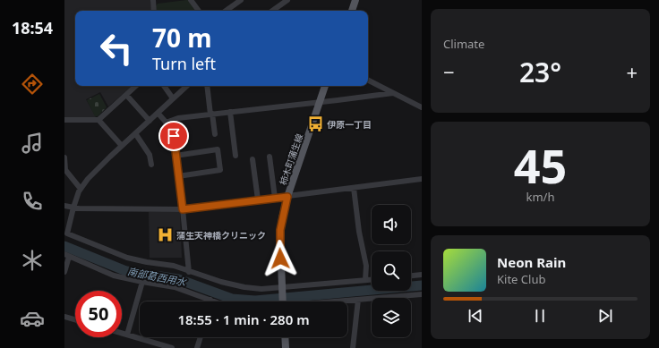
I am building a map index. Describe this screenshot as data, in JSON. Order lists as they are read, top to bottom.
{
  "streets": {
    "main road": ["柿木町蒲生線"]
  },
  "water": ["南部葛西用水"],
  "places": {
    "bus stop": ["伊原一丁目"],
    "hospital": ["蒲生天神橋クリニック"]
  },
  "page": {
    "tabs": "18:54",
    "tile": [
      "Climate",
      ["45", "km/h"]
    ],
    "turn": ["70 m", "Turn left"],
    "heat": ["−", "23°", "+"],
    "song": ["Neon Rain", "Kite Club"],
    "limit": "50",
    "trip": "18:55 · 1 min · 280 m"
  }
}
